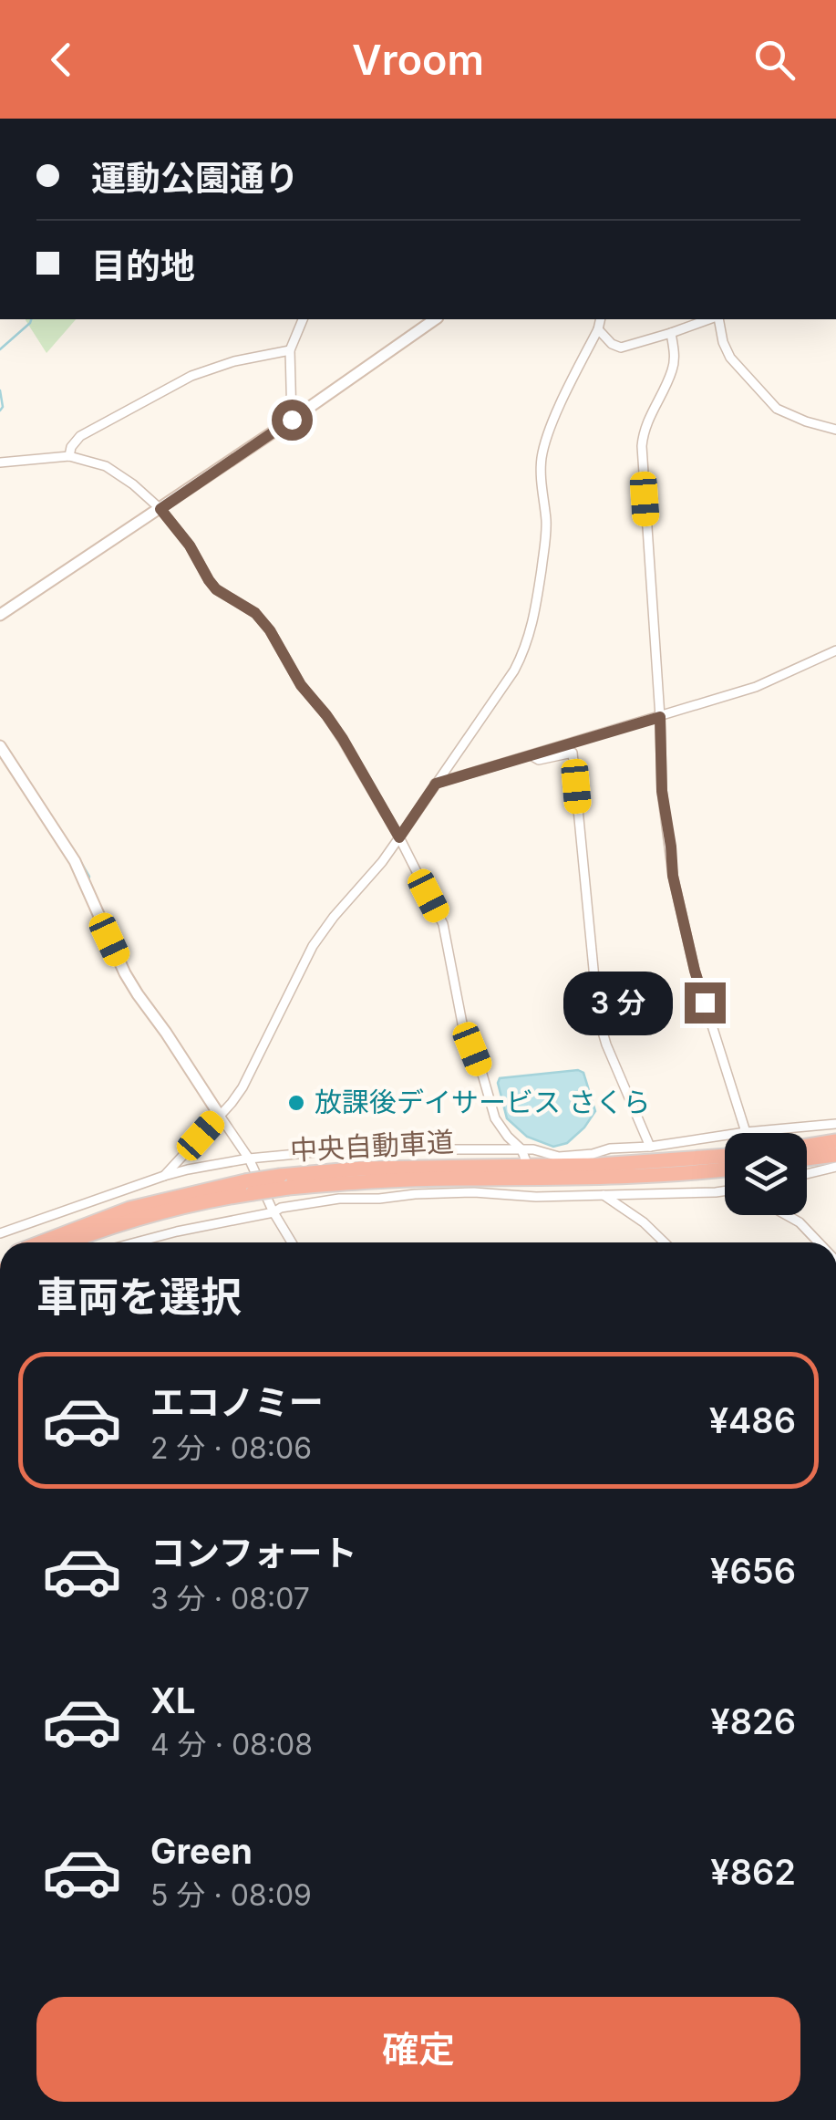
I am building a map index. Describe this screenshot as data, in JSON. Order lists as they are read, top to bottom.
{
  "streets": {
    "highway": ["中央自動車道"]
  },
  "places": ["放課後デイサービス さくら"],
  "page": {
    "header": "Vroom",
    "banner": ["運動公園通り", "目的地"],
    "bubble": "3 分",
    "heading": "車両を選択",
    "list": [
      {
        "name": "エコノミー",
        "note": "2 分 · 08:06",
        "value": "¥486"
      },
      {
        "name": "コンフォート",
        "note": "3 分 · 08:07",
        "value": "¥656"
      },
      {
        "name": "XL",
        "note": "4 分 · 08:08",
        "value": "¥826"
      },
      {
        "name": "Green",
        "note": "5 分 · 08:09",
        "value": "¥862"
      }
    ],
    "buttons": "確定"
  }
}
